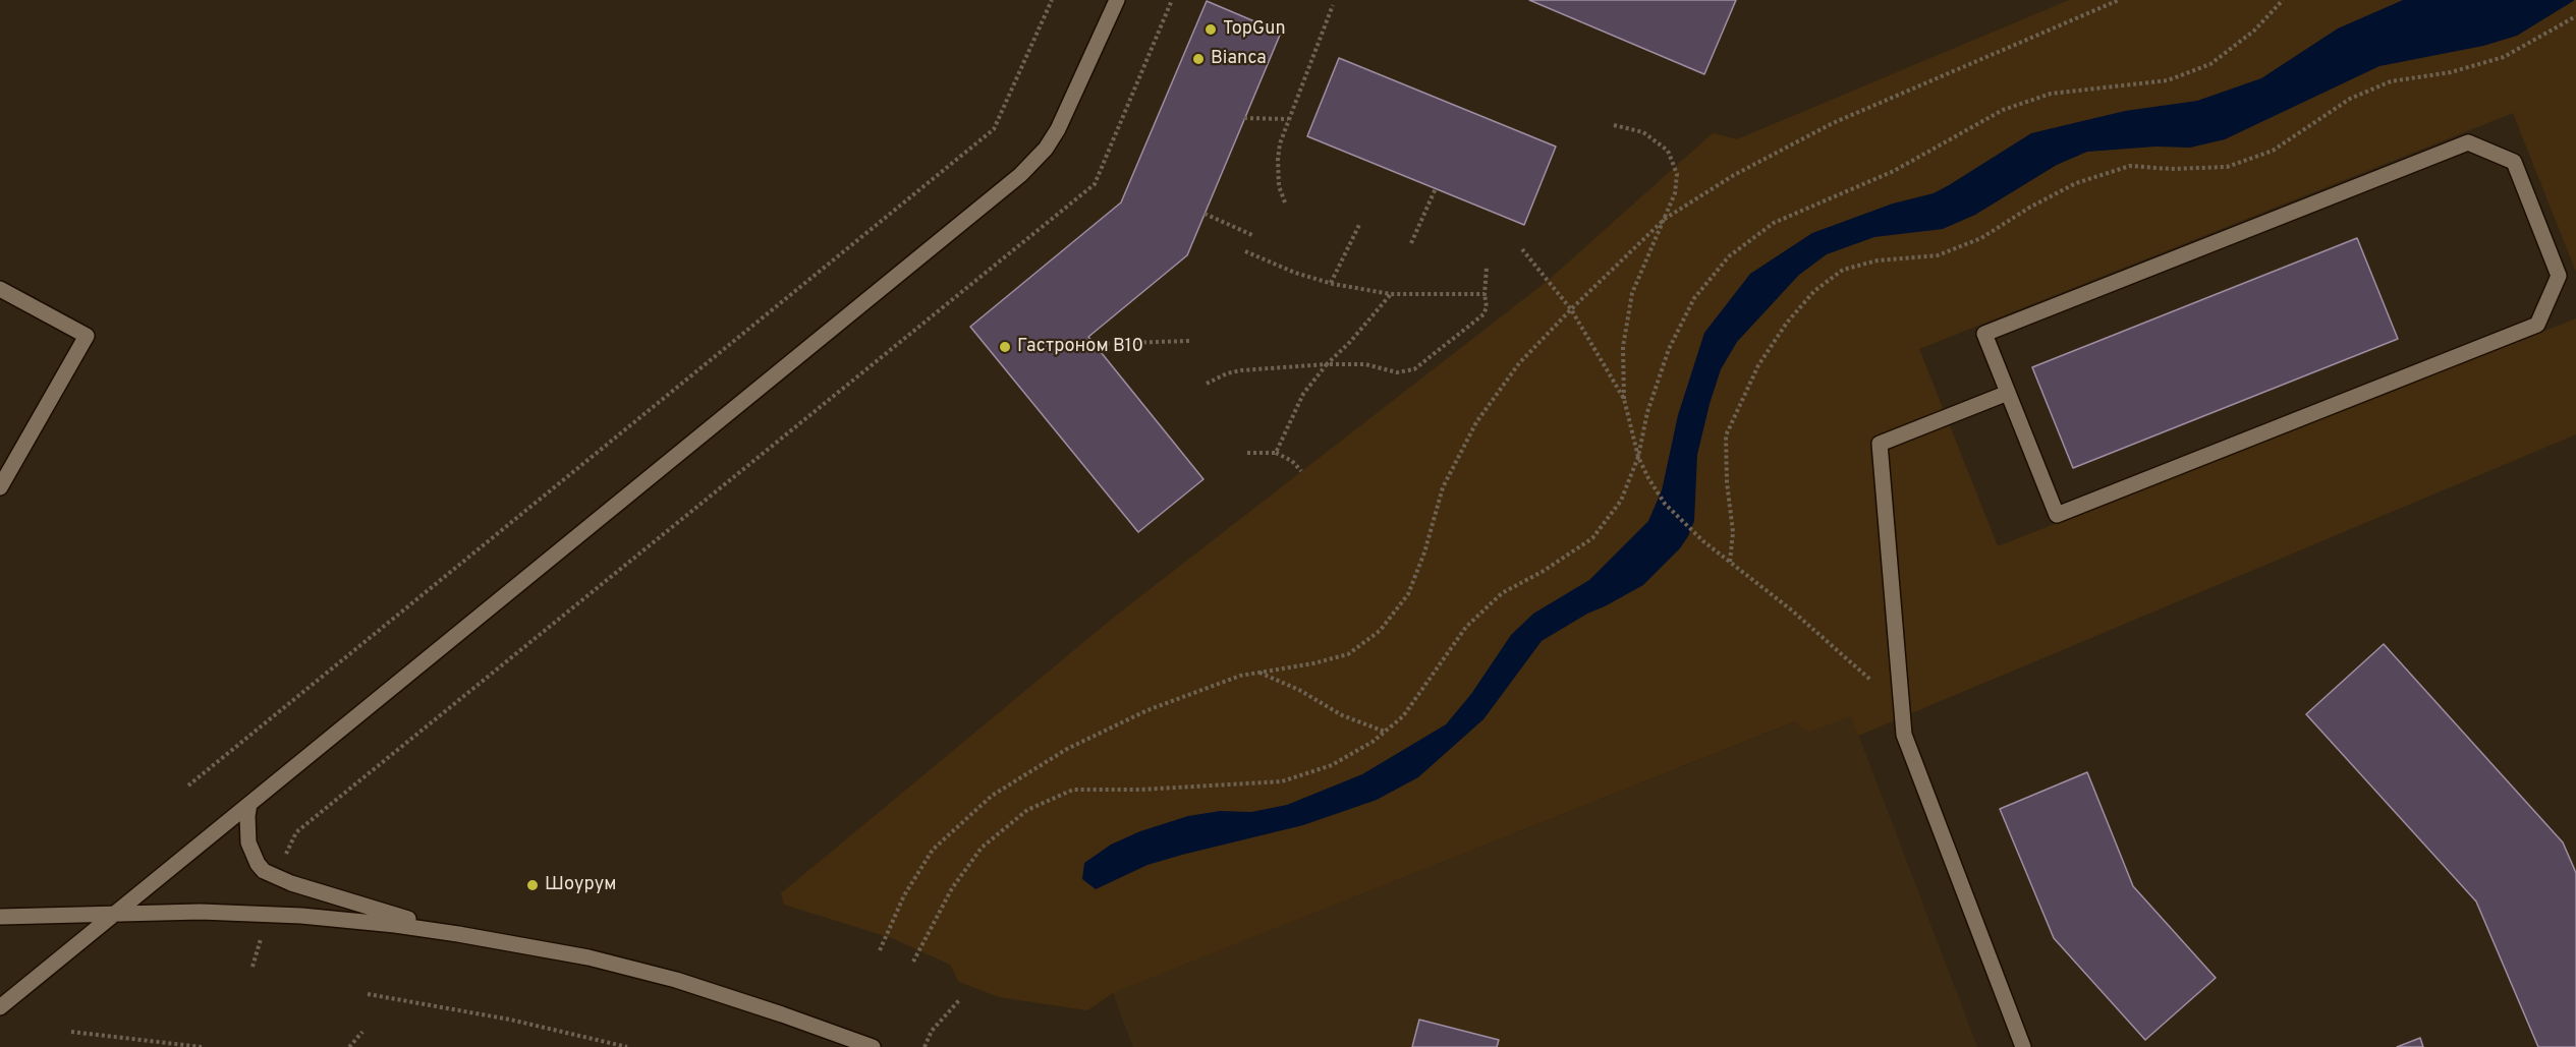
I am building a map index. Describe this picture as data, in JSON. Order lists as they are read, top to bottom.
{
  "places": [
    "TopGun",
    "Bianca",
    "Гастроном B10",
    "Шоурум"
  ]
}
